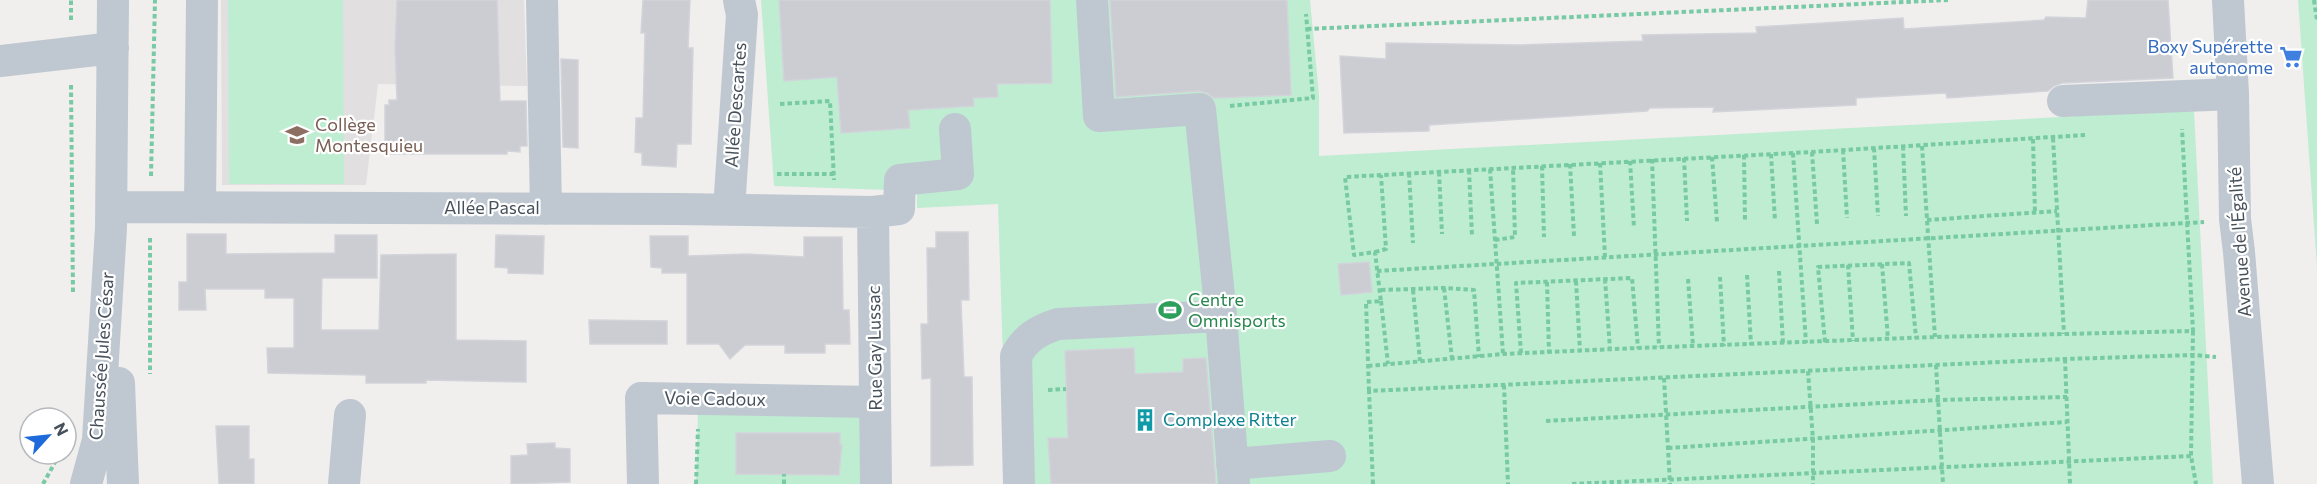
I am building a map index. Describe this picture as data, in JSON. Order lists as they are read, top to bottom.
{
  "streets": {
    "street": [
      "Allée Descartes",
      "Allée Pascal",
      "Avenue de l'Égalité",
      "Rue Gay Lussac",
      "Chaussée Jules César",
      "Voie Cadoux"
    ]
  },
  "crossings": [
    ["Allée Descartes", "Allée Pascal"],
    ["Allée Pascal", "Rue Gay Lussac"],
    ["Allée Pascal", "Chaussée Jules César"],
    ["Rue Gay Lussac", "Voie Cadoux"]
  ],
  "places": {
    "supermarket": ["Boxy Supérette autonome"],
    "school or university": ["Collège Montesquieu"],
    "sports": ["Centre Omnisports"],
    "building": ["Complexe Ritter"]
  },
  "north": "top right"
}
